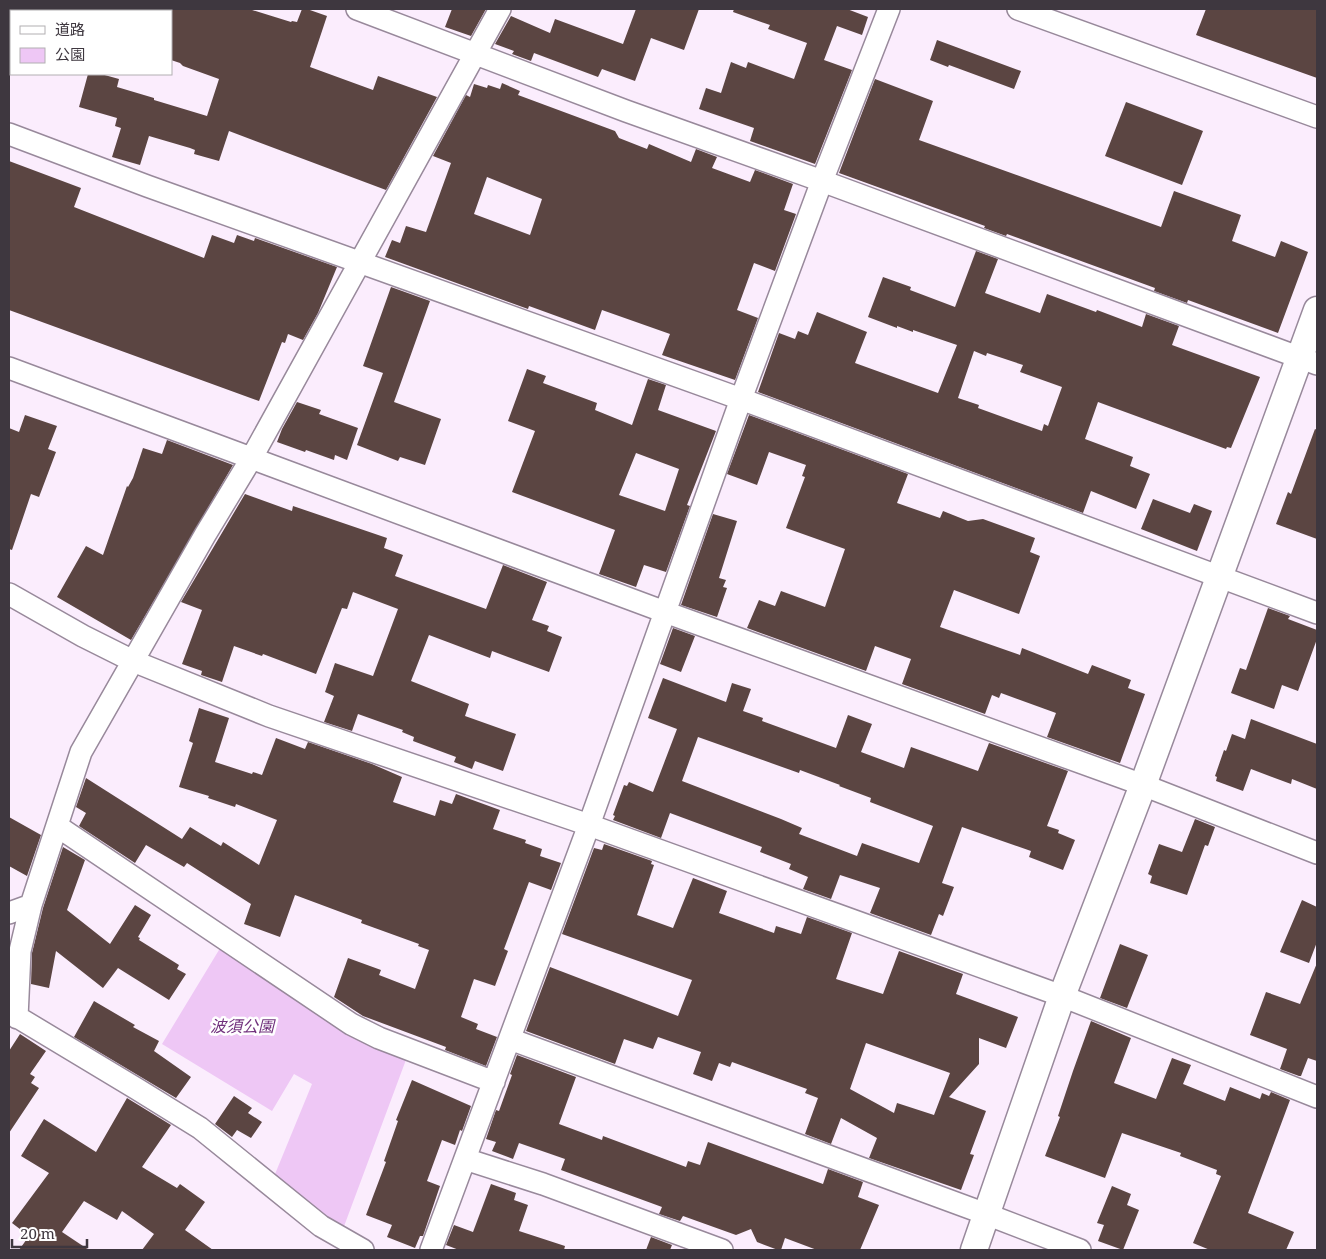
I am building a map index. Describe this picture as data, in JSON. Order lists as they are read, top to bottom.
{
  "parks": ["波須公園"],
  "legend": ["道路", "公園"],
  "scale_bar": "20 m"
}
